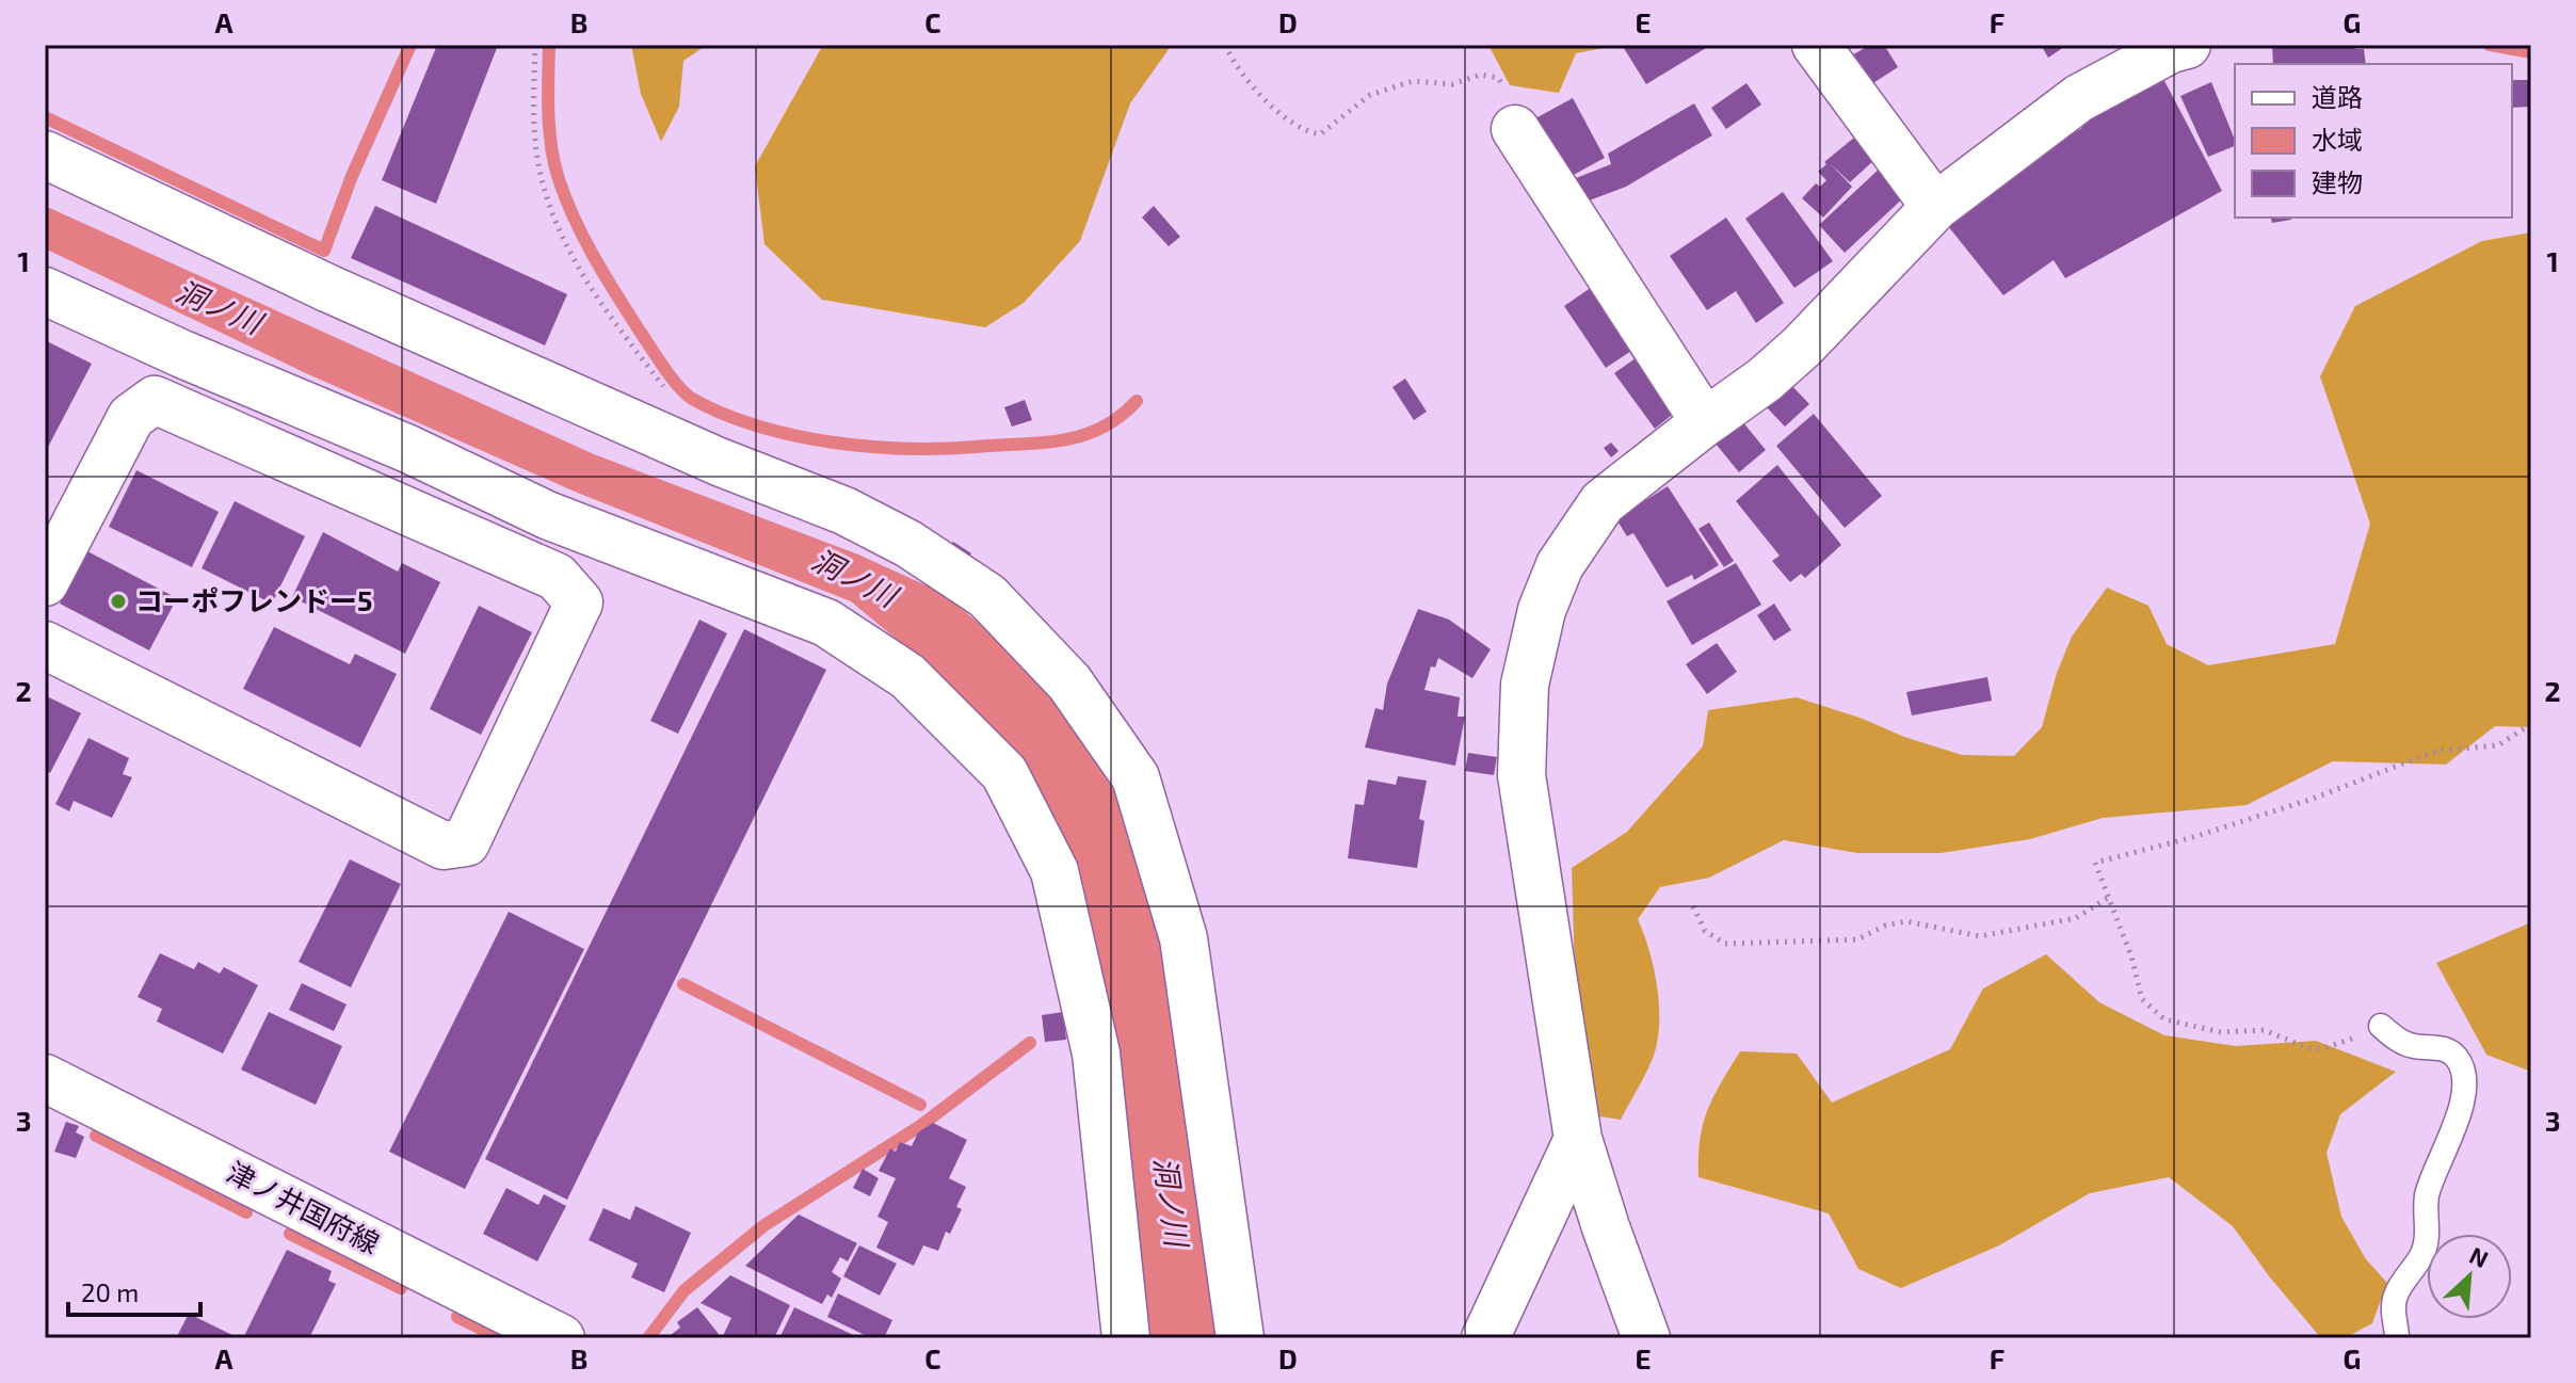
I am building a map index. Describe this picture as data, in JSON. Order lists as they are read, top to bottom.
{
  "streets": {
    "street": ["津ノ井国府線"]
  },
  "water": ["洞ノ川"],
  "places": ["コーポフレンドー5"],
  "legend": ["道路", "水域", "建物"],
  "scale_bar": "20 m",
  "north": "top right",
  "grid": {
    "columns": [
      "A",
      "B",
      "C",
      "D",
      "E",
      "F",
      "G"
    ],
    "rows": ["1", "2", "3"]
  }
}
